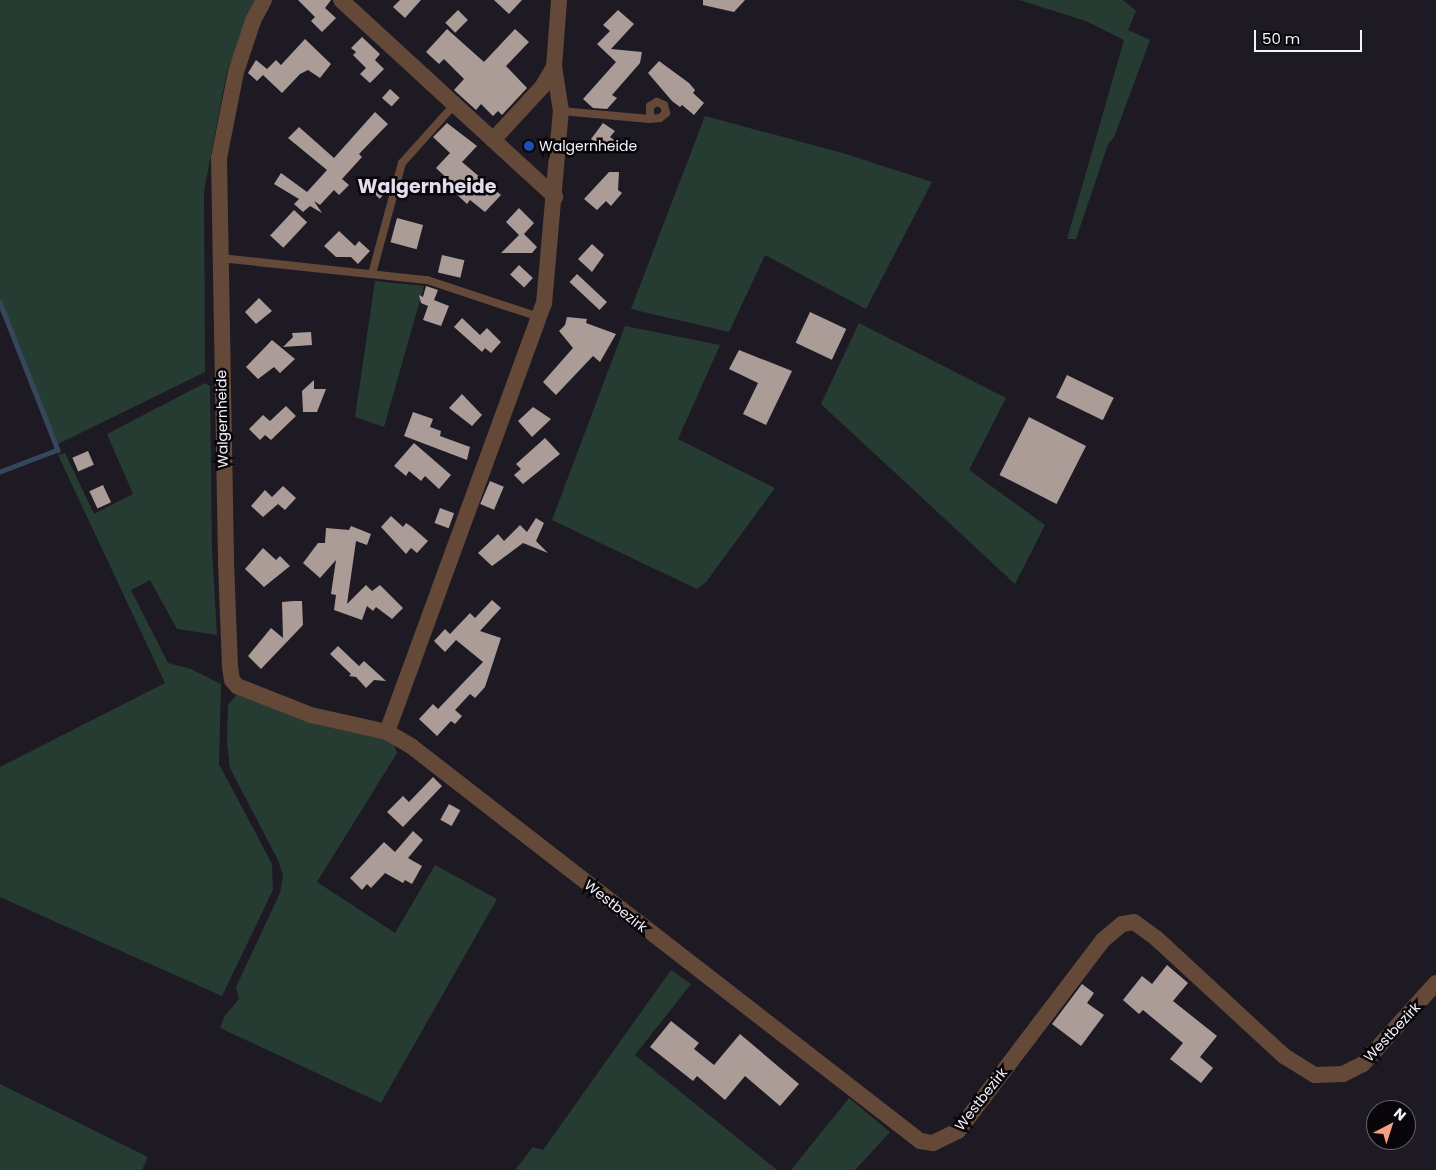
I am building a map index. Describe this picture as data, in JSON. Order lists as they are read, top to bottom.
{
  "streets": {
    "street": ["Walgernheide", "Westbezirk"]
  },
  "crossings": [
    ["Walgernheide", "Westbezirk"]
  ],
  "districts": ["Walgernheide"],
  "places": ["Walgernheide"],
  "scale_bar": "50 m",
  "north": "top right"
}
